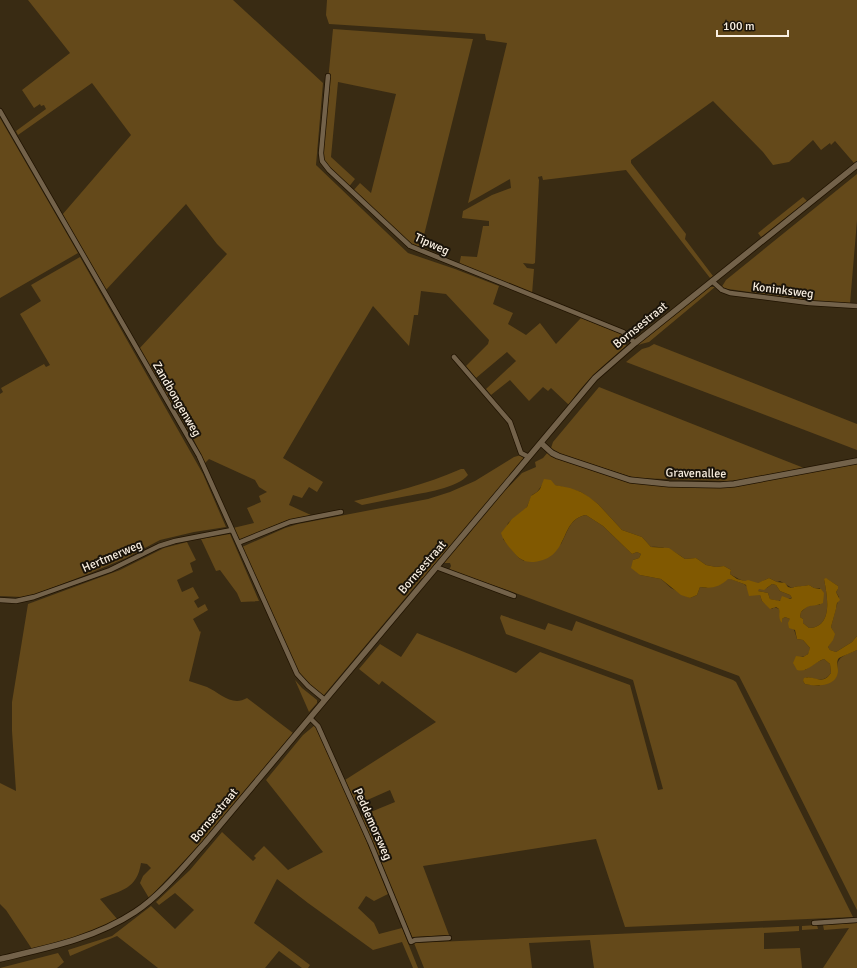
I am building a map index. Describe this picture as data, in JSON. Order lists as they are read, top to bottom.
{
  "streets": {
    "street": [
      "Tipweg",
      "Koninksweg",
      "Bornsestraat",
      "Zandbongenweg",
      "Gravenallee",
      "Hertmerweg",
      "Peddemorsweg"
    ]
  },
  "crossings": [
    ["Tipweg", "Bornsestraat"],
    ["Koninksweg", "Bornsestraat"],
    ["Bornsestraat", "Zandbongenweg"],
    ["Bornsestraat", "Gravenallee"],
    ["Bornsestraat", "Peddemorsweg"],
    ["Zandbongenweg", "Hertmerweg"]
  ],
  "scale_bar": "100 m"
}
